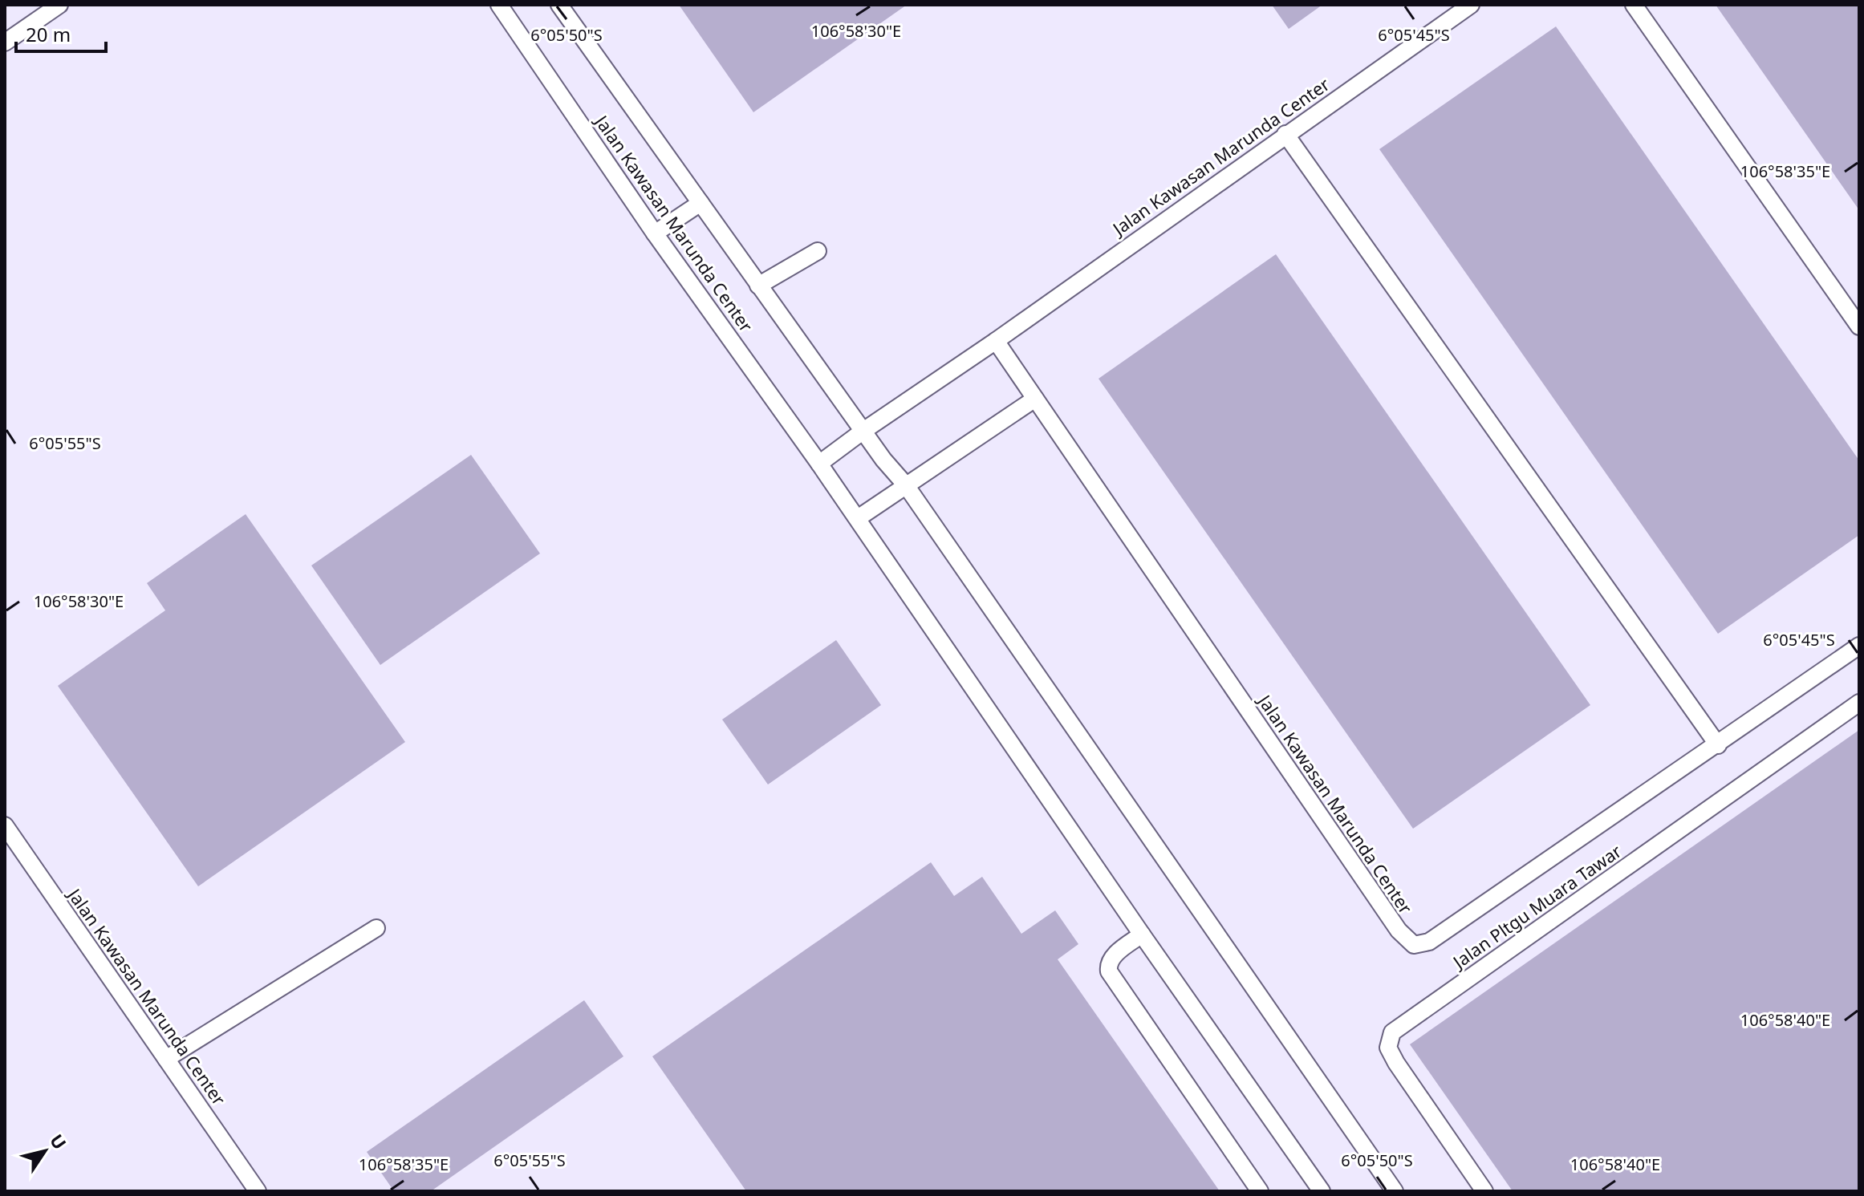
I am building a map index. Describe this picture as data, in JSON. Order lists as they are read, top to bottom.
{
  "streets": {
    "lane": ["Jalan Kawasan Marunda Center", "Jalan Pltgu Muara Tawar"]
  },
  "scale_bar": "20 m",
  "north": "top right",
  "coordinates": [
    "106°58'30\"E",
    "6°05'50\"S",
    "6°05'45\"S",
    "106°58'35\"E",
    "6°05'55\"S",
    "106°58'40\"E"
  ]
}
